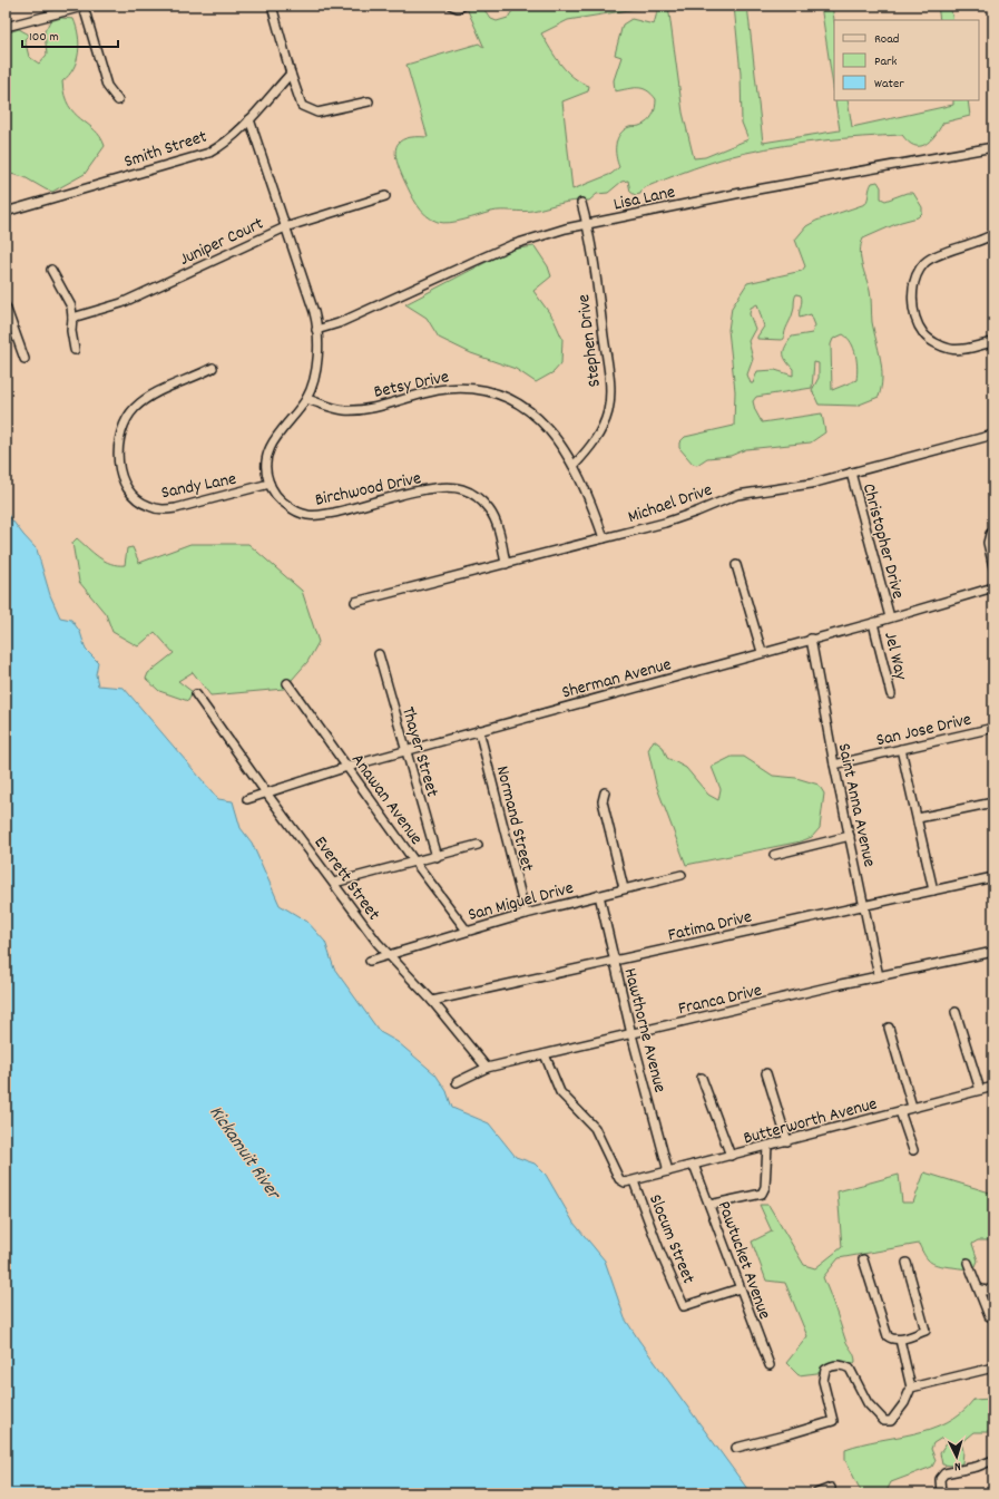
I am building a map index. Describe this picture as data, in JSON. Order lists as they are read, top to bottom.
{
  "streets": {
    "street": [
      "Smith Street",
      "Lisa Lane",
      "Juniper Court",
      "Stephen Drive",
      "Betsy Drive",
      "Sandy Lane",
      "Birchwood Drive",
      "Michael Drive",
      "Christopher Drive",
      "Jel Way",
      "Sherman Avenue",
      "San Jose Drive",
      "Thayer Street",
      "Anawan Avenue",
      "Saint Anna Avenue",
      "Normand Street",
      "Everett Street",
      "San Miguel Drive",
      "Fatima Drive",
      "Franca Drive",
      "Hawthorne Avenue",
      "Butterworth Avenue",
      "Slocum Street",
      "Pawtucket Avenue"
    ]
  },
  "crossings": [
    ["Smith Street", "Birchwood Drive"],
    ["Lisa Lane", "Stephen Drive"],
    ["Lisa Lane", "Birchwood Drive"],
    ["Juniper Court", "Birchwood Drive"],
    ["Stephen Drive", "Betsy Drive"],
    ["Betsy Drive", "Birchwood Drive"],
    ["Betsy Drive", "Michael Drive"],
    ["Sandy Lane", "Birchwood Drive"],
    ["Birchwood Drive", "Michael Drive"],
    ["Michael Drive", "Christopher Drive"],
    ["Christopher Drive", "Sherman Avenue"],
    ["Jel Way", "Sherman Avenue"],
    ["Sherman Avenue", "Thayer Street"],
    ["Sherman Avenue", "Anawan Avenue"],
    ["Sherman Avenue", "Saint Anna Avenue"],
    ["Sherman Avenue", "Normand Street"],
    ["Sherman Avenue", "Everett Street"],
    ["San Jose Drive", "Saint Anna Avenue"],
    ["Anawan Avenue", "San Miguel Drive"],
    ["Saint Anna Avenue", "Fatima Drive"],
    ["Saint Anna Avenue", "Franca Drive"],
    ["Normand Street", "San Miguel Drive"],
    ["Everett Street", "San Miguel Drive"],
    ["Everett Street", "Fatima Drive"],
    ["Everett Street", "Franca Drive"],
    ["San Miguel Drive", "Hawthorne Avenue"],
    ["Fatima Drive", "Hawthorne Avenue"],
    ["Franca Drive", "Hawthorne Avenue"],
    ["Hawthorne Avenue", "Butterworth Avenue"],
    ["Butterworth Avenue", "Slocum Street"],
    ["Butterworth Avenue", "Pawtucket Avenue"],
    ["Slocum Street", "Pawtucket Avenue"]
  ],
  "water": ["Kickamuit River"],
  "legend": ["Road", "Park", "Water"],
  "scale_bar": "100 m",
  "north": "bottom"
}
